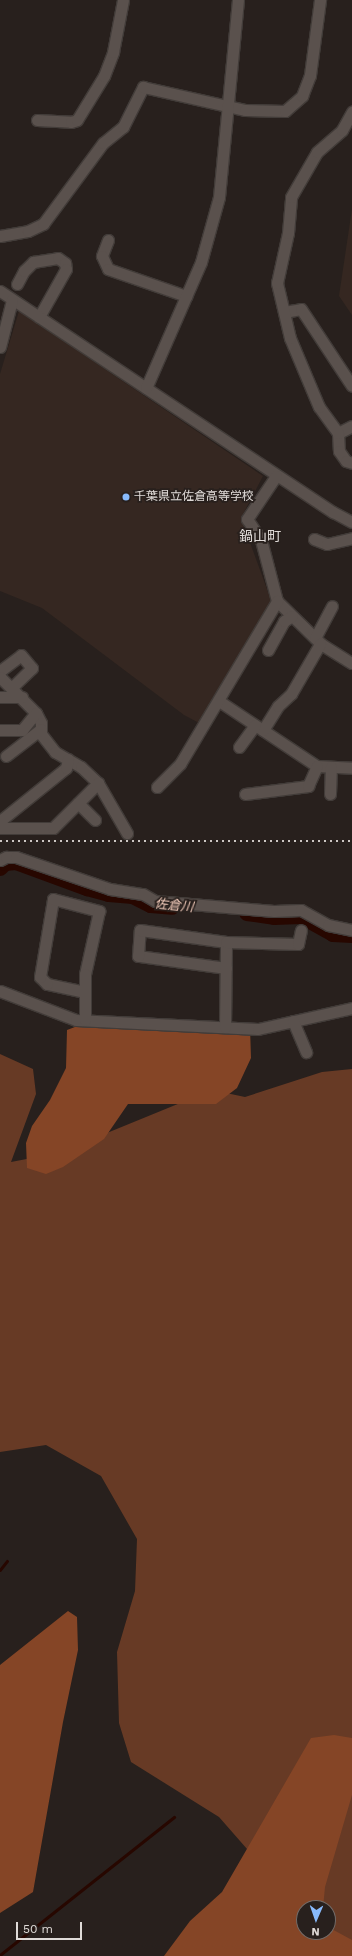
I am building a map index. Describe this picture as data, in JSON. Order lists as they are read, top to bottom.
{
  "districts": ["鍋山町"],
  "water": ["佐倉川"],
  "places": ["千葉県立佐倉高等学校"],
  "scale_bar": "50 m",
  "north": "bottom"
}
